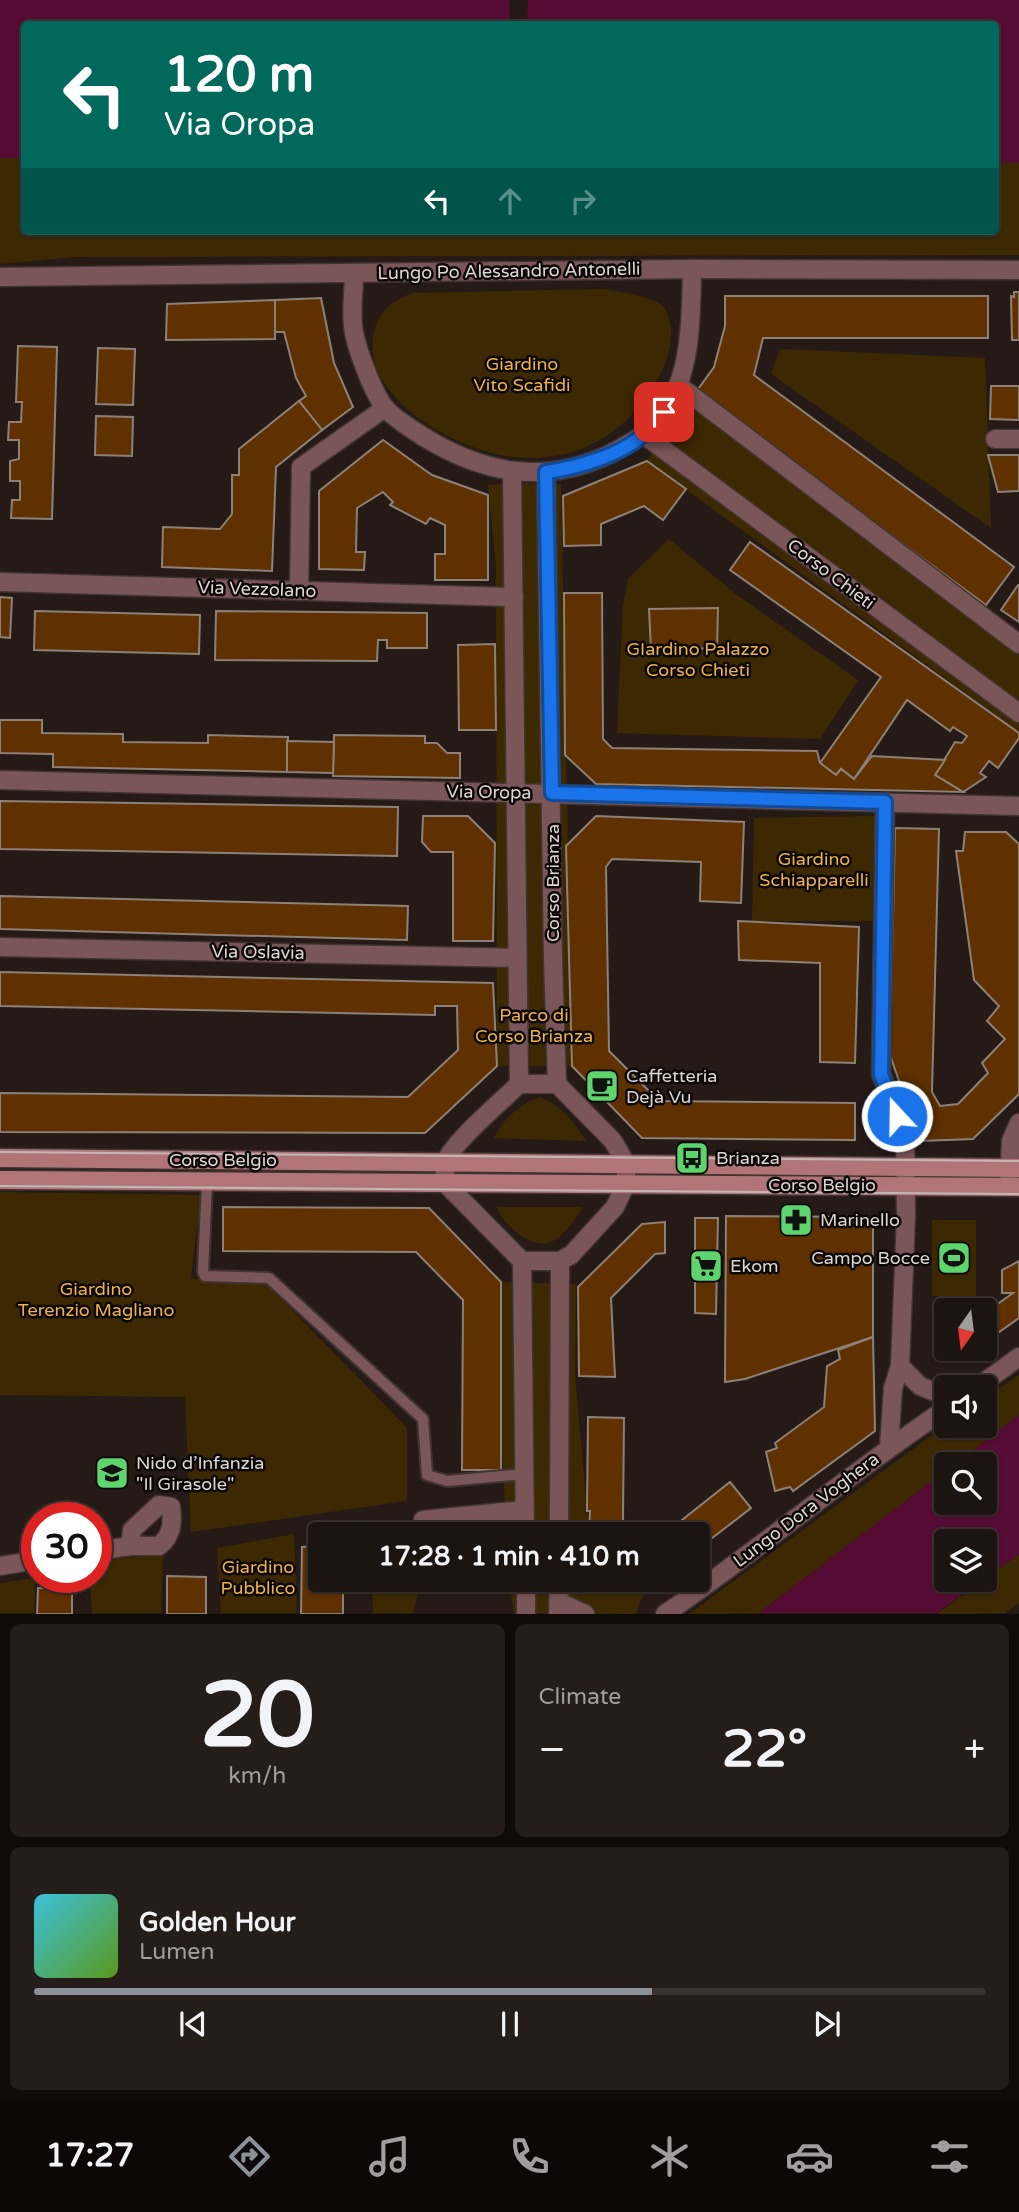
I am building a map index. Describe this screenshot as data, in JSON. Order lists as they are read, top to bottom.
{
  "streets": {
    "main road": ["Corso Belgio"],
    "street": [
      "Lungo Po Alessandro Antonelli",
      "Corso Chieti",
      "Via Vezzolano",
      "Via Oropa",
      "Corso Brianza",
      "Via Oslavia",
      "Lungo Dora Voghera"
    ]
  },
  "crossings": [
    ["Via Vezzolano", "Corso Brianza"],
    ["Via Oropa", "Corso Brianza"],
    ["Corso Brianza", "Via Oslavia"]
  ],
  "parks": [
    "Giardino Vito Scafidi",
    "GIardino Palazzo Corso Chieti",
    "Giardino Schiapparelli",
    "Parco di Corso Brianza",
    "Giardino Terenzio Magliano",
    "Giardino Pubblico"
  ],
  "places": {
    "cafe": ["Caffetteria Dejà Vu"],
    "bus stop": ["Brianza"],
    "pharmacy": ["Marinello"],
    "sports": ["Campo Bocce"],
    "supermarket": ["Ekom"],
    "school or university": ["Nido d’Infanzia \"Il Girasole\""]
  },
  "north": "bottom",
  "page": {
    "turn": ["120 m", "Via Oropa"],
    "limit": "30",
    "trip": "17:28 · 1 min · 410 m",
    "tile": [
      ["20", "km/h"],
      "Climate"
    ],
    "heat": ["−", "22°", "+"],
    "song": ["Golden Hour", "Lumen"],
    "tabs": "17:27"
  }
}
